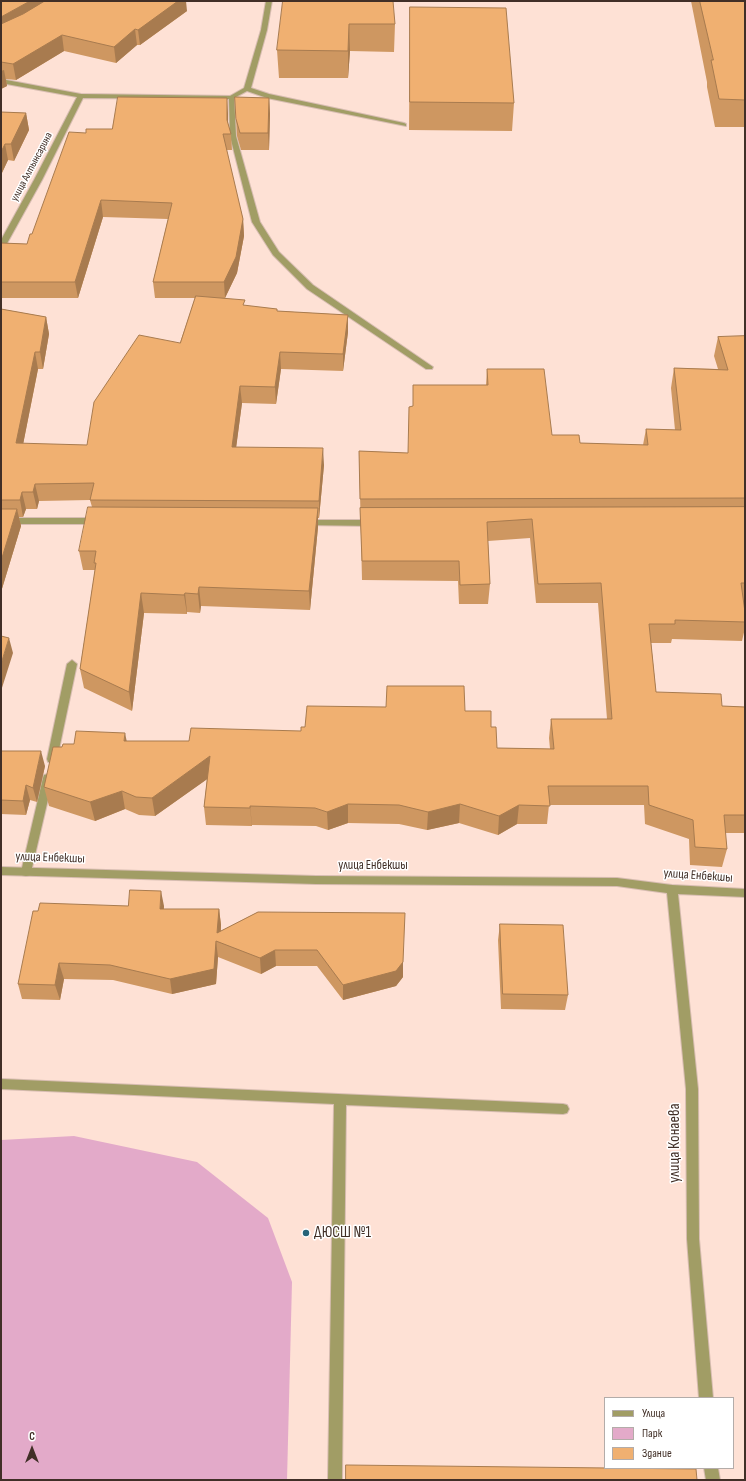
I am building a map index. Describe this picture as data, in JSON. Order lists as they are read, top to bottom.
{
  "streets": {
    "street": ["улица Алтынсарина", "улица Енбекшы", "улица Конаева"]
  },
  "crossings": [
    ["улица Енбекшы", "улица Конаева"]
  ],
  "places": ["ДЮСШ №1"],
  "legend": ["Улица", "Парк", "Здание"],
  "north": "top"
}
